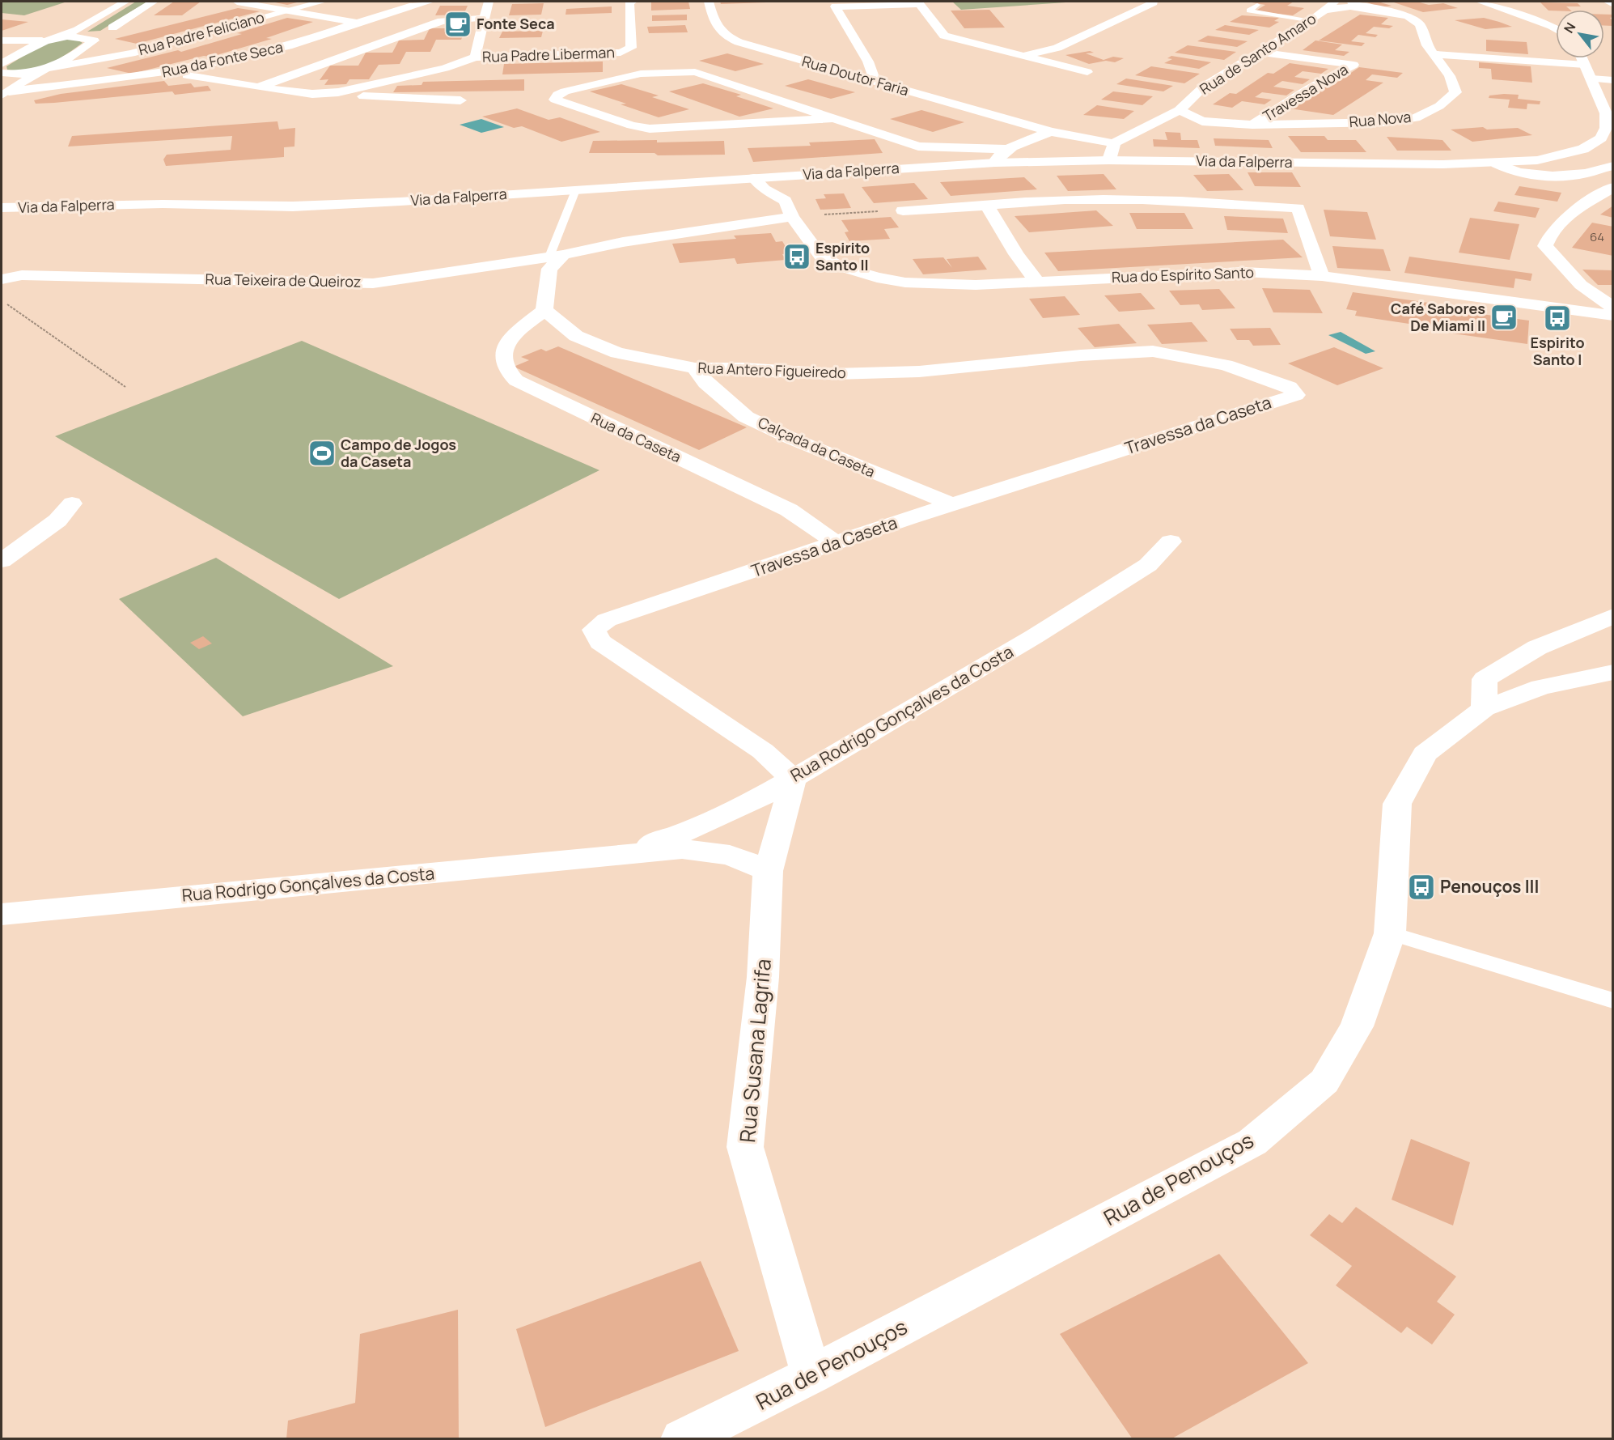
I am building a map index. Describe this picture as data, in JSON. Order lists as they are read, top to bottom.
{
  "streets": {
    "street": [
      "Rua Padre Feliciano",
      "Rua de Santo Amaro",
      "Rua Padre Liberman",
      "Rua da Fonte Seca",
      "Rua Doutor Faria",
      "Travessa Nova",
      "Rua Nova",
      "Via da Falperra",
      "Rua do Espírito Santo",
      "Rua Teixeira de Queiroz",
      "Rua Antero Figueiredo",
      "Travessa da Caseta",
      "Rua da Caseta",
      "Calçada da Caseta",
      "Rua Rodrigo Gonçalves da Costa",
      "Rua Susana Lagrifa",
      "Rua de Penouços"
    ]
  },
  "crossings": [
    ["Rua de Santo Amaro", "Rua Doutor Faria"],
    ["Rua de Santo Amaro", "Travessa Nova"],
    ["Rua de Santo Amaro", "Rua Nova"],
    ["Travessa Nova", "Rua Nova"],
    ["Rua Antero Figueiredo", "Travessa da Caseta"],
    ["Rua Antero Figueiredo", "Rua da Caseta"],
    ["Rua Antero Figueiredo", "Calçada da Caseta"],
    ["Travessa da Caseta", "Rua da Caseta"],
    ["Travessa da Caseta", "Calçada da Caseta"],
    ["Travessa da Caseta", "Rua Rodrigo Gonçalves da Costa"],
    ["Travessa da Caseta", "Rua Susana Lagrifa"],
    ["Rua Rodrigo Gonçalves da Costa", "Rua Susana Lagrifa"],
    ["Rua Susana Lagrifa", "Rua de Penouços"]
  ],
  "places": {
    "cafe": ["Fonte Seca", "Café Sabores De Miami II"],
    "bus stop": ["Espirito Santo II", "Espirito Santo I", "Penouços III"],
    "sports": ["Campo de Jogos da Caseta"]
  },
  "house_numbers": ["64"],
  "north": "top left"
}
